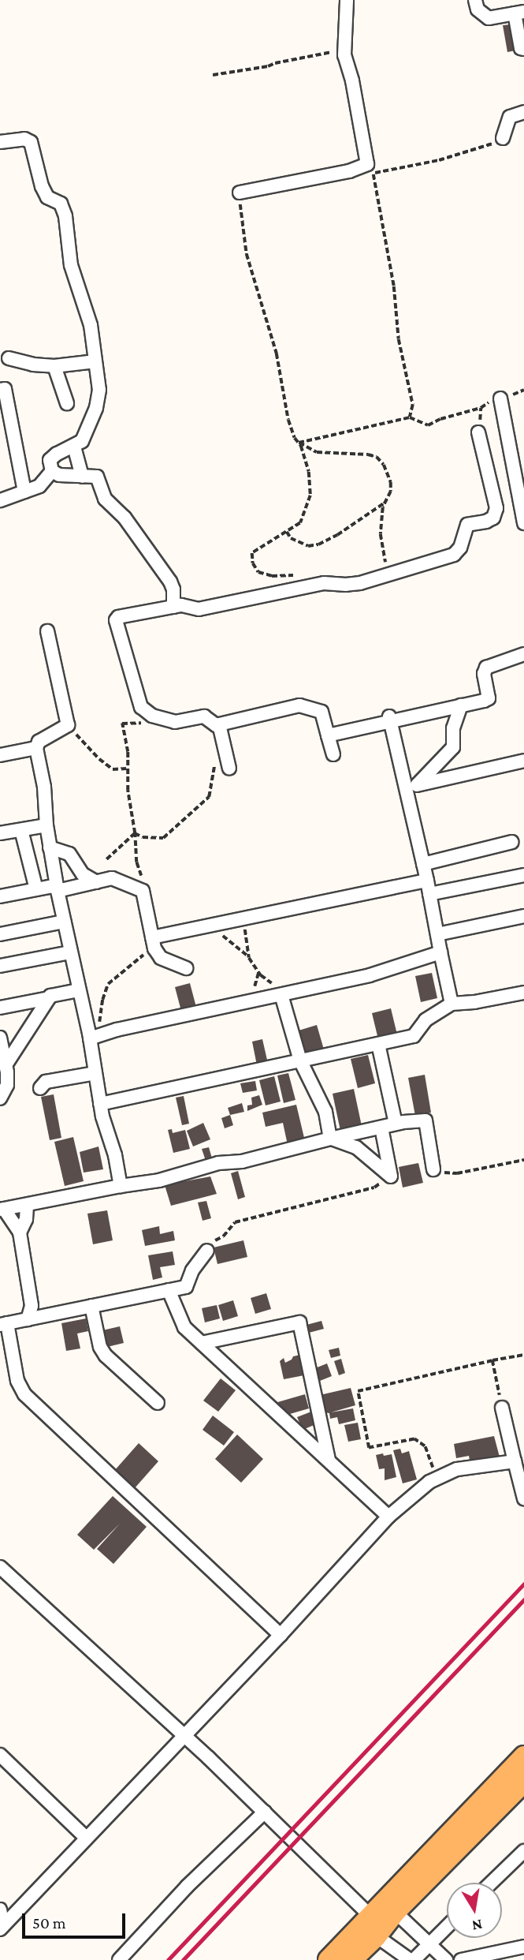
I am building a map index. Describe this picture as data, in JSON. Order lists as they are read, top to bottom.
{
  "scale_bar": "50 m",
  "north": "bottom"
}
